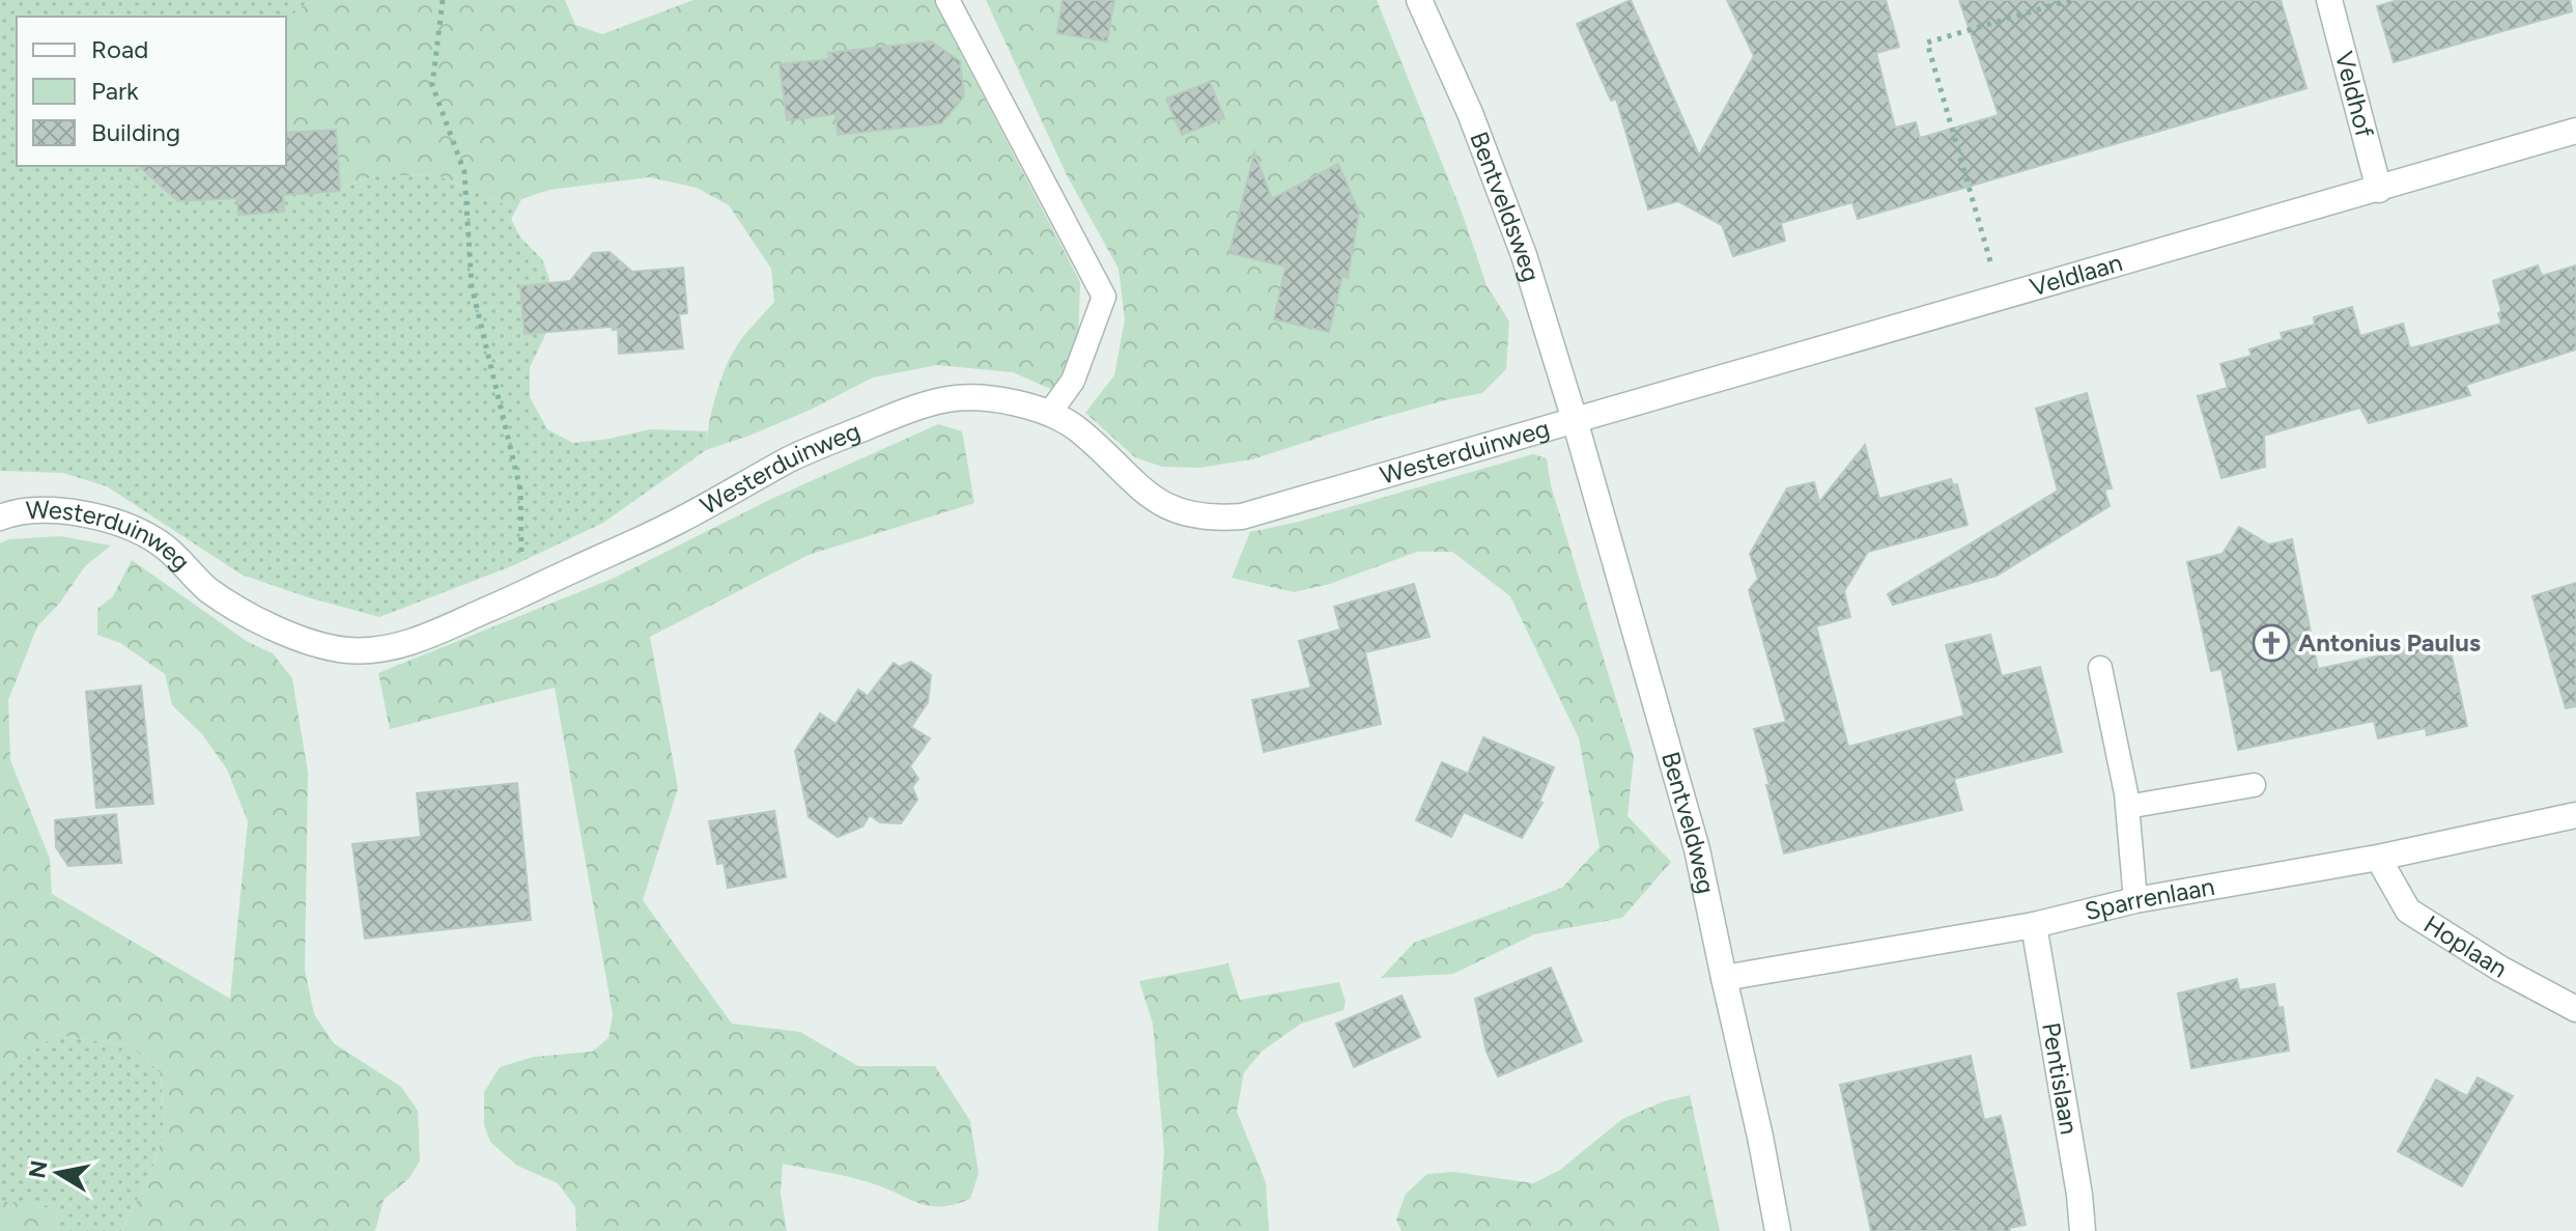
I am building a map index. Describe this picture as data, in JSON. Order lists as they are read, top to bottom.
{
  "streets": {
    "street": [
      "Veldhof",
      "Bentveldsweg",
      "Veldlaan",
      "Westerduinweg",
      "Bentveldweg",
      "Sparrenlaan",
      "Hoplaan",
      "Pentislaan"
    ]
  },
  "crossings": [
    ["Veldhof", "Veldlaan"],
    ["Bentveldsweg", "Veldlaan"],
    ["Bentveldsweg", "Westerduinweg"],
    ["Bentveldsweg", "Bentveldweg"],
    ["Veldlaan", "Westerduinweg"],
    ["Veldlaan", "Bentveldweg"],
    ["Westerduinweg", "Bentveldweg"],
    ["Bentveldweg", "Sparrenlaan"],
    ["Sparrenlaan", "Hoplaan"],
    ["Sparrenlaan", "Pentislaan"]
  ],
  "places": {
    "church": ["Antonius Paulus"]
  },
  "legend": ["Road", "Park", "Building"],
  "north": "left"
}
